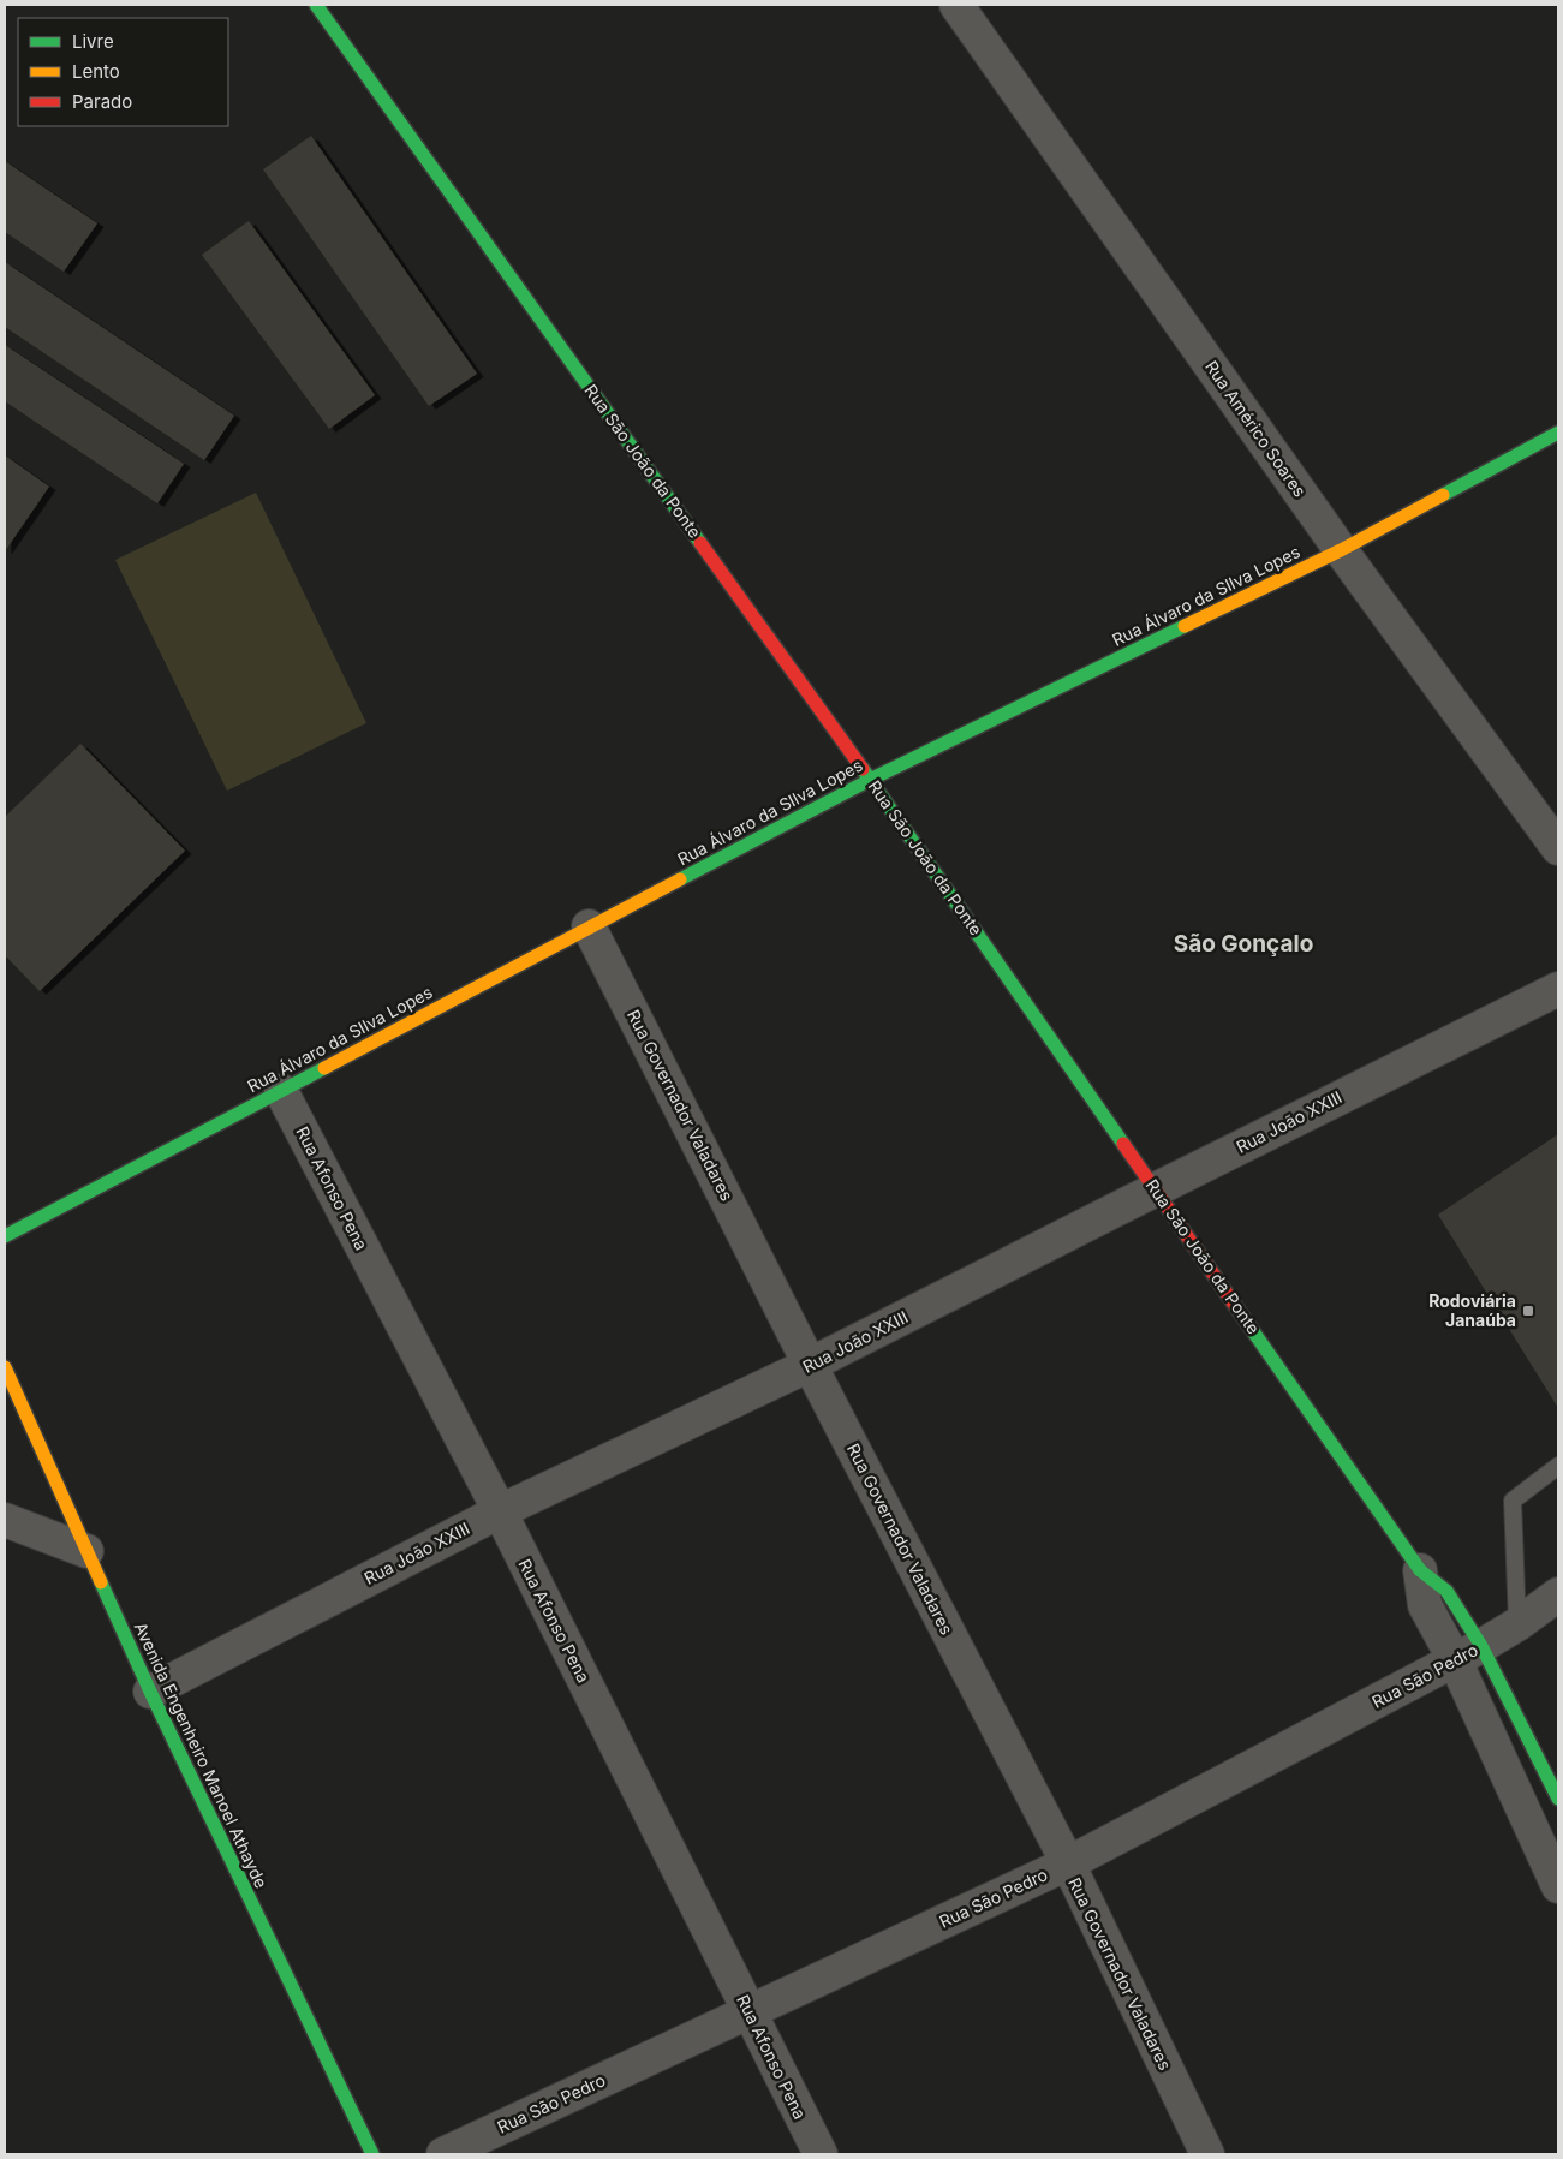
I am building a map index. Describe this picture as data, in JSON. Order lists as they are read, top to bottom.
{
  "streets": {
    "street": [
      "Rua Américo Soares",
      "Rua São João da Ponte",
      "Rua Álvaro da SIlva Lopes",
      "Rua Governador Valadares",
      "Rua João XXIII",
      "Rua Afonso Pena",
      "Rua São Pedro",
      "Avenida Engenheiro Manoel Athayde"
    ]
  },
  "crossings": [
    ["Rua Américo Soares", "Rua Álvaro da SIlva Lopes"],
    ["Rua São João da Ponte", "Rua Álvaro da SIlva Lopes"],
    ["Rua São João da Ponte", "Rua João XXIII"],
    ["Rua São João da Ponte", "Rua São Pedro"],
    ["Rua Álvaro da SIlva Lopes", "Rua Governador Valadares"],
    ["Rua Álvaro da SIlva Lopes", "Rua Afonso Pena"],
    ["Rua Governador Valadares", "Rua João XXIII"],
    ["Rua Governador Valadares", "Rua São Pedro"],
    ["Rua João XXIII", "Rua Afonso Pena"],
    ["Rua João XXIII", "Avenida Engenheiro Manoel Athayde"],
    ["Rua Afonso Pena", "Rua São Pedro"]
  ],
  "districts": ["São Gonçalo"],
  "places": {
    "transit": ["Rodoviária Janaúba"]
  },
  "legend": ["Livre", "Lento", "Parado"]
}
